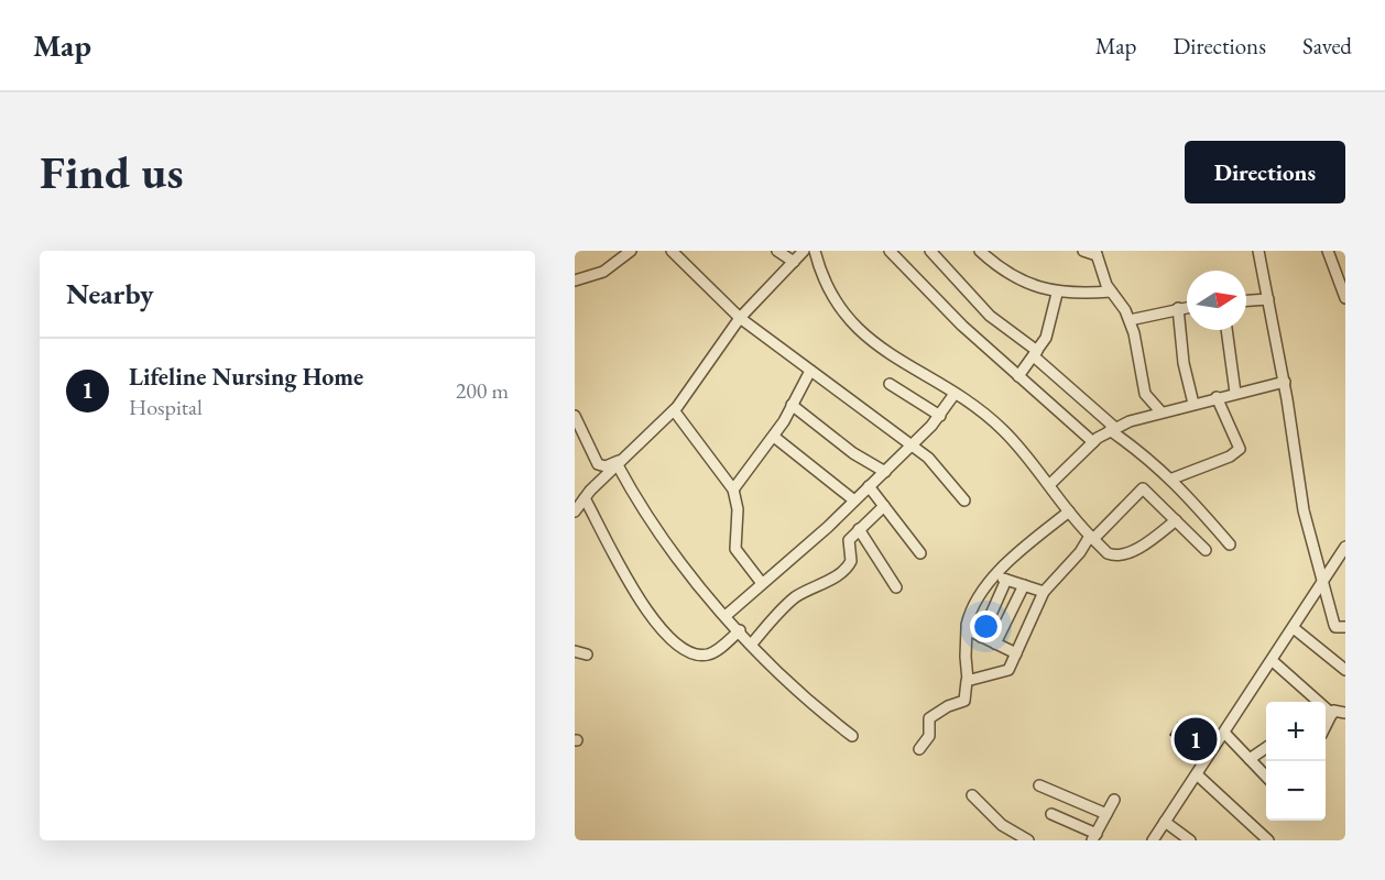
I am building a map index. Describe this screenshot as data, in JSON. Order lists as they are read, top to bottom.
{
  "north": "right",
  "page": {
    "header": "Map",
    "nav": ["Map", "Directions", "Saved"],
    "buttons": "Directions",
    "title": "Find us",
    "heading": "Nearby",
    "list": [
      {
        "mark": "1",
        "name": "Lifeline Nursing Home",
        "note": "Hospital",
        "value": "200 m"
      }
    ],
    "map_buttons": ["+", "−"],
    "pins": "1"
  }
}
